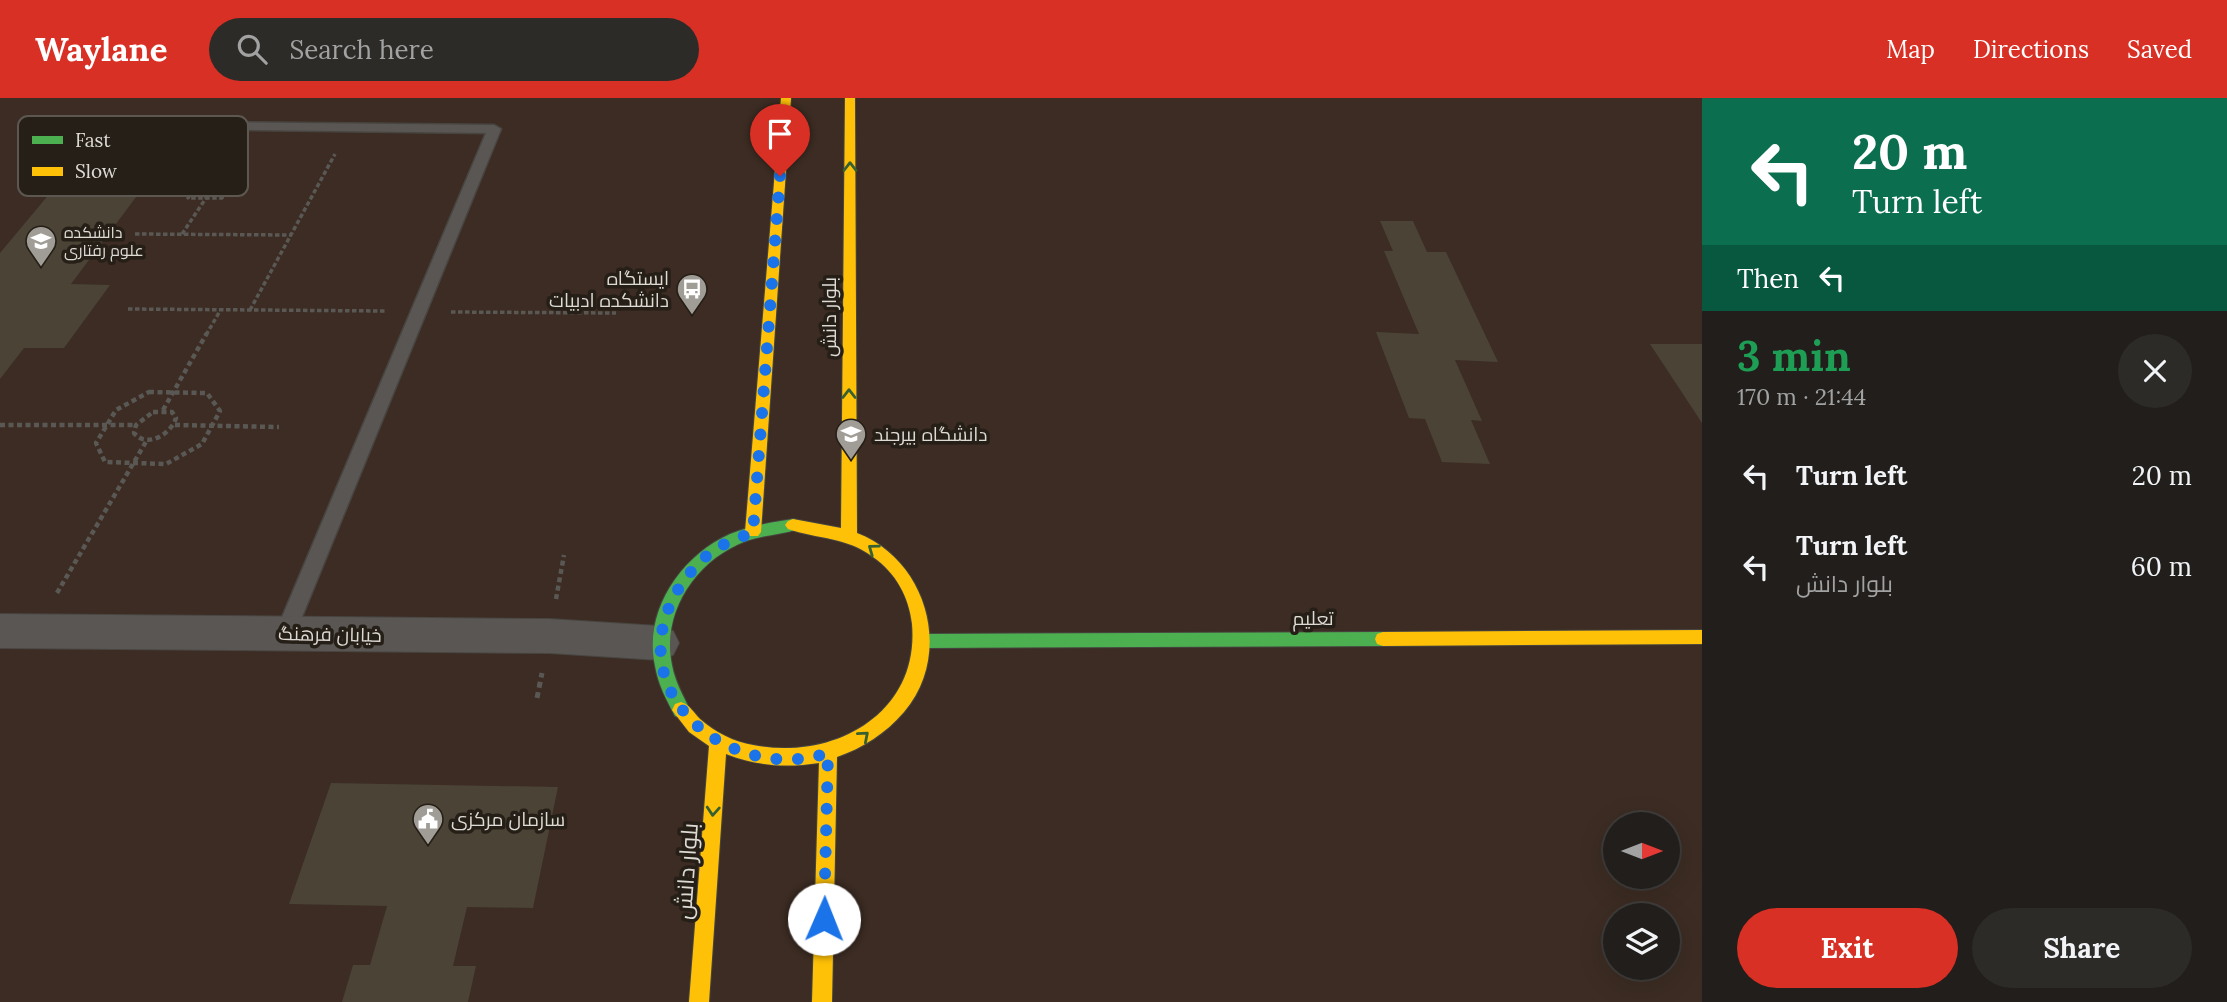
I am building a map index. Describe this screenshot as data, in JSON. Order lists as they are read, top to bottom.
{
  "streets": {
    "street": ["بلوار دانش", "تعلیم", "خیابان فرهنگ"]
  },
  "crossings": [
    ["بلوار دانش", "تعلیم"],
    ["بلوار دانش", "خیابان فرهنگ"],
    ["تعلیم", "خیابان فرهنگ"]
  ],
  "places": {
    "school or university": ["دانشکده علوم رفتاری", "دانشگاه بیرجند"],
    "bus stop": ["ایستگاه دانشکده ادبیات"],
    "public building": ["سازمان مرکزی"]
  },
  "legend": ["Fast", "Slow"],
  "north": "right",
  "page": {
    "header": "Waylane",
    "search": "Search here",
    "nav": ["Map", "Directions", "Saved"],
    "turn": ["20 m", "Turn left"],
    "then": "Then",
    "heading": ["3 min", "170 m · 21:44"],
    "list": [
      {
        "name": "Turn left",
        "value": "20 m"
      },
      {
        "name": "Turn left",
        "note": "بلوار دانش",
        "value": "60 m"
      }
    ],
    "buttons": ["Exit", "Share"]
  }
}
